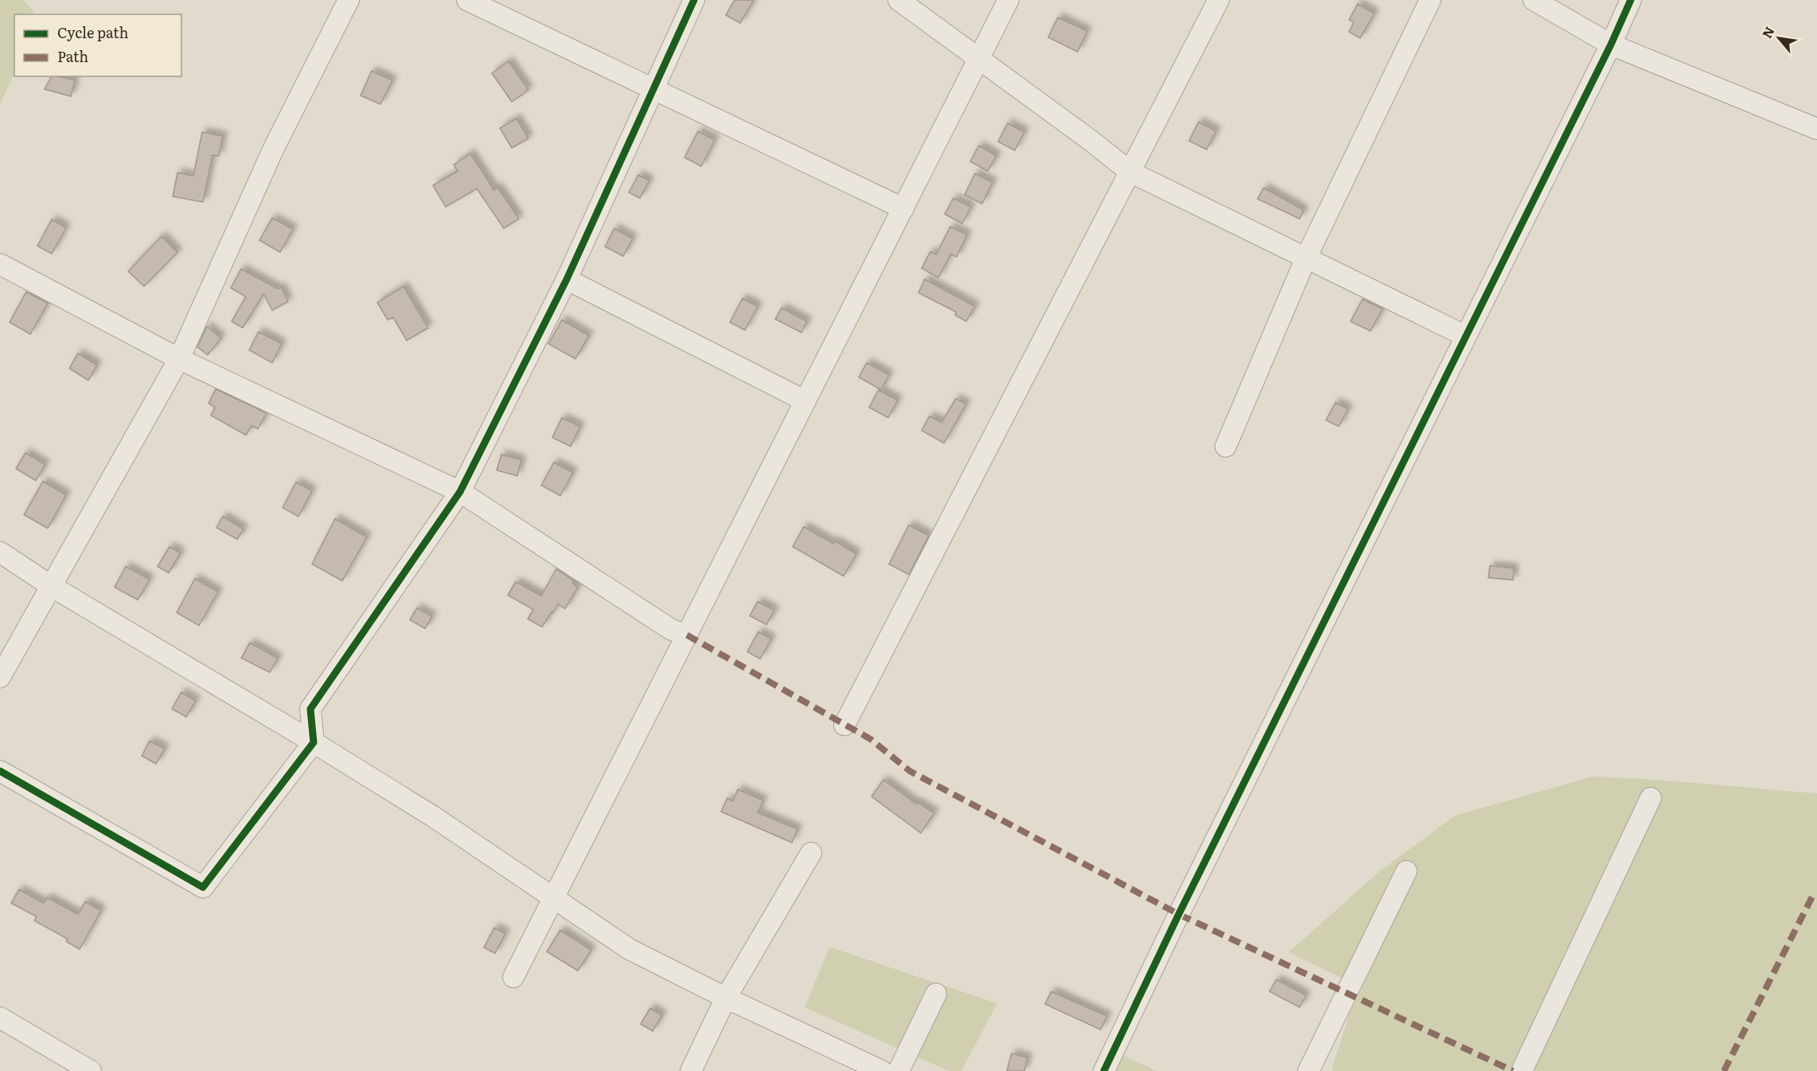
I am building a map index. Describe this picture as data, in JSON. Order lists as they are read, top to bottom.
{
  "legend": ["Cycle path", "Path"],
  "north": "top left"
}
